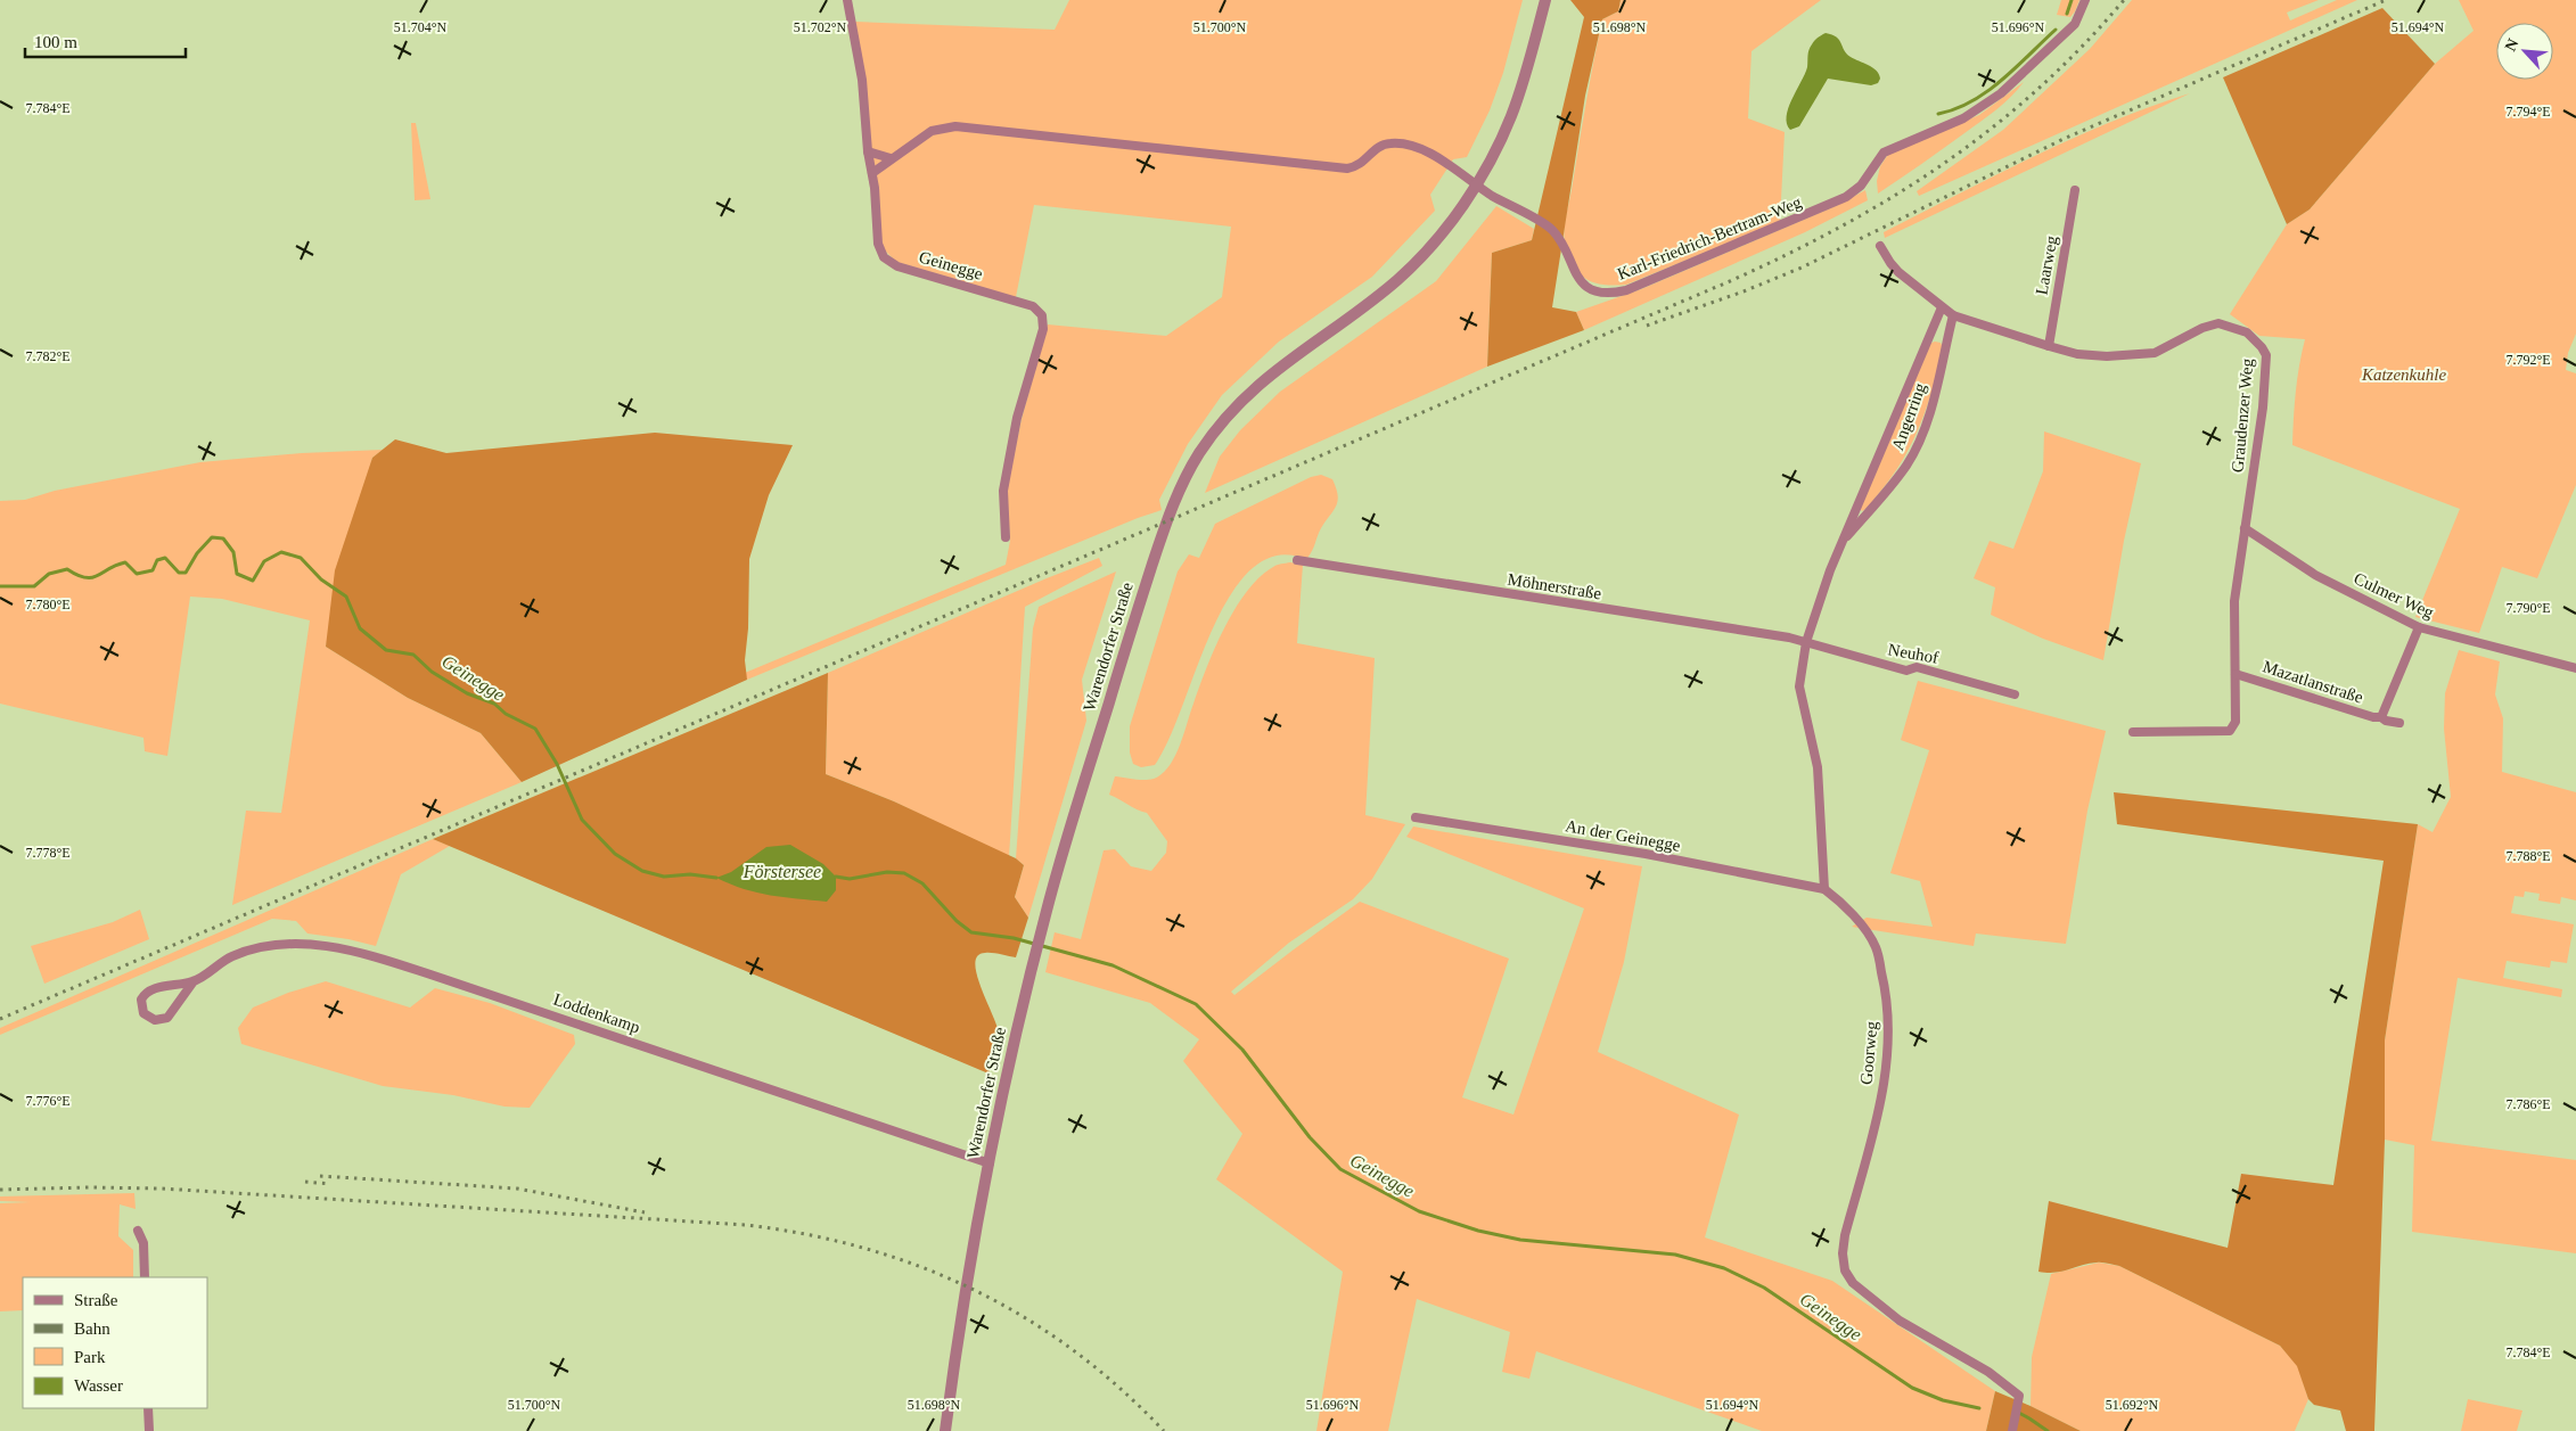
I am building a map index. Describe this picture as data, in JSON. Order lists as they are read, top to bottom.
{
  "streets": {
    "street": [
      "Karl-Friedrich-Bertram-Weg",
      "Geinegge",
      "Laarweg",
      "Graudenzer Weg",
      "Angerring",
      "Möhnerstraße",
      "Culmer Weg",
      "Warendorfer Straße",
      "Neuhof",
      "Mazatlanstraße",
      "An der Geinegge",
      "Loddenkamp",
      "Goorweg"
    ]
  },
  "crossings": [
    ["Karl-Friedrich-Bertram-Weg", "Geinegge"],
    ["Karl-Friedrich-Bertram-Weg", "Warendorfer Straße"],
    ["Laarweg", "Graudenzer Weg"],
    ["Graudenzer Weg", "Angerring"],
    ["Graudenzer Weg", "Culmer Weg"],
    ["Graudenzer Weg", "Mazatlanstraße"],
    ["Angerring", "Möhnerstraße"],
    ["Angerring", "Neuhof"],
    ["Möhnerstraße", "Neuhof"],
    ["Culmer Weg", "Mazatlanstraße"],
    ["Warendorfer Straße", "Loddenkamp"],
    ["An der Geinegge", "Goorweg"]
  ],
  "water": ["Geinegge", "Förstersee"],
  "parks": ["Katzenkuhle"],
  "legend": [
    "Straße",
    "Bahn",
    "Park",
    "Wasser"
  ],
  "scale_bar": "100 m",
  "north": "top left",
  "coordinates": [
    "51.702°N",
    "51.700°N",
    "51.698°N",
    "51.696°N",
    "51.694°N",
    "51.704°N",
    "7.784°E",
    "7.794°E",
    "7.782°E",
    "7.792°E",
    "7.780°E",
    "7.790°E",
    "7.778°E",
    "7.788°E",
    "7.776°E",
    "7.786°E",
    "51.692°N"
  ]
}
